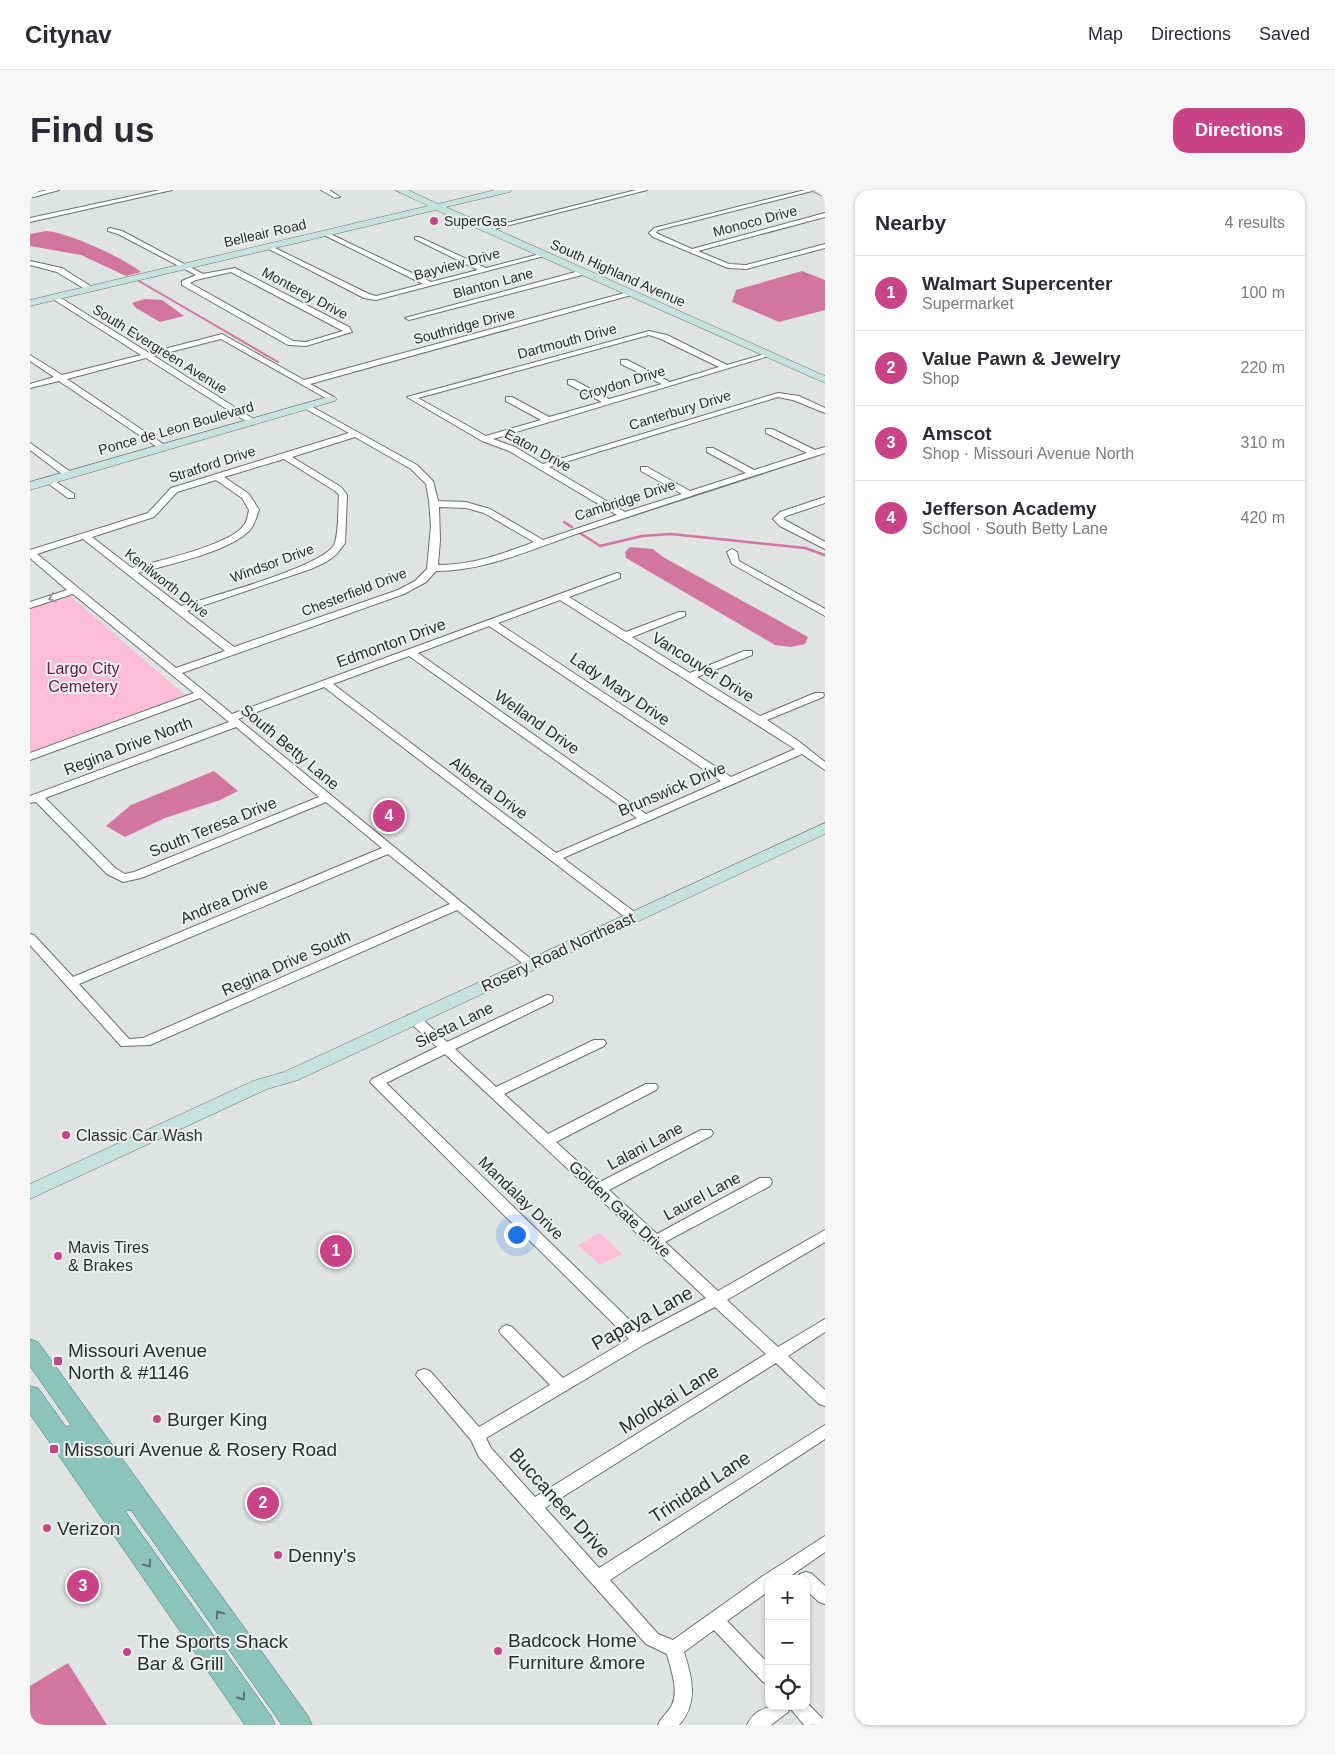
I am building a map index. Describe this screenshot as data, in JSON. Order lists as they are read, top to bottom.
{
  "streets": {
    "street": [
      "Monoco Drive",
      "Belleair Road",
      "Bayview Drive",
      "South Highland Avenue",
      "Blanton Lane",
      "Monterey Drive",
      "Southridge Drive",
      "Dartmouth Drive",
      "South Evergreen Avenue",
      "Croydon Drive",
      "Canterbury Drive",
      "Ponce de Leon Boulevard",
      "Eaton Drive",
      "Stratford Drive",
      "Cambridge Drive",
      "Windsor Drive",
      "Kenilworth Drive",
      "Chesterfield Drive",
      "Edmonton Drive",
      "Vancouver Drive",
      "Lady Mary Drive",
      "Welland Drive",
      "Regina Drive North",
      "South Betty Lane",
      "Alberta Drive",
      "Brunswick Drive",
      "South Teresa Drive",
      "Andrea Drive",
      "Rosery Road Northeast",
      "Regina Drive South",
      "Siesta Lane",
      "Lalani Lane",
      "Laurel Lane",
      "Mandalay Drive",
      "Golden Gate Drive",
      "Papaya Lane",
      "Molokai Lane",
      "Trinidad Lane",
      "Buccaneer Drive"
    ]
  },
  "crossings": [
    ["Belleair Road", "Bayview Drive"],
    ["Belleair Road", "South Highland Avenue"],
    ["Belleair Road", "South Evergreen Avenue"],
    ["Bayview Drive", "South Highland Avenue"],
    ["South Highland Avenue", "Blanton Lane"],
    ["South Highland Avenue", "Southridge Drive"],
    ["South Highland Avenue", "Croydon Drive"],
    ["Dartmouth Drive", "Croydon Drive"],
    ["Dartmouth Drive", "Eaton Drive"],
    ["South Evergreen Avenue", "Ponce de Leon Boulevard"],
    ["Croydon Drive", "Eaton Drive"],
    ["Canterbury Drive", "Eaton Drive"],
    ["Eaton Drive", "Cambridge Drive"],
    ["Stratford Drive", "Windsor Drive"],
    ["Stratford Drive", "Kenilworth Drive"],
    ["Stratford Drive", "South Betty Lane"],
    ["Cambridge Drive", "Chesterfield Drive"],
    ["Windsor Drive", "Kenilworth Drive"],
    ["Kenilworth Drive", "Chesterfield Drive"],
    ["Chesterfield Drive", "South Betty Lane"],
    ["Edmonton Drive", "Vancouver Drive"],
    ["Edmonton Drive", "Lady Mary Drive"],
    ["Edmonton Drive", "Welland Drive"],
    ["Edmonton Drive", "Regina Drive North"],
    ["Edmonton Drive", "South Betty Lane"],
    ["Edmonton Drive", "Alberta Drive"],
    ["Vancouver Drive", "Brunswick Drive"],
    ["Lady Mary Drive", "Brunswick Drive"],
    ["Welland Drive", "Brunswick Drive"],
    ["Regina Drive North", "South Betty Lane"],
    ["Regina Drive North", "South Teresa Drive"],
    ["South Betty Lane", "South Teresa Drive"],
    ["South Betty Lane", "Andrea Drive"],
    ["South Betty Lane", "Rosery Road Northeast"],
    ["South Betty Lane", "Regina Drive South"],
    ["Alberta Drive", "Brunswick Drive"],
    ["Alberta Drive", "Rosery Road Northeast"],
    ["Andrea Drive", "Regina Drive South"],
    ["Rosery Road Northeast", "Golden Gate Drive"],
    ["Siesta Lane", "Mandalay Drive"],
    ["Siesta Lane", "Golden Gate Drive"],
    ["Lalani Lane", "Golden Gate Drive"],
    ["Laurel Lane", "Golden Gate Drive"],
    ["Mandalay Drive", "Papaya Lane"],
    ["Golden Gate Drive", "Papaya Lane"],
    ["Golden Gate Drive", "Molokai Lane"],
    ["Papaya Lane", "Buccaneer Drive"],
    ["Molokai Lane", "Buccaneer Drive"],
    ["Trinidad Lane", "Buccaneer Drive"]
  ],
  "parks": ["Largo City Cemetery"],
  "places": {
    "other": [
      "SuperGas",
      "Classic Car Wash",
      "Mavis Tires & Brakes",
      "Burger King",
      "Verizon",
      "Denny's",
      "Badcock Home Furniture &more",
      "The Sports Shack Bar & Grill"
    ],
    "transit": ["Missouri Avenue North & #1146", "Missouri Avenue & Rosery Road"]
  },
  "page": {
    "header": "Citynav",
    "nav": ["Map", "Directions", "Saved"],
    "buttons": "Directions",
    "title": "Find us",
    "heading": ["Nearby", "4 results"],
    "list": [
      {
        "mark": "1",
        "name": "Walmart Supercenter",
        "note": "Supermarket",
        "value": "100 m"
      },
      {
        "mark": "2",
        "name": "Value Pawn & Jewelry",
        "note": "Shop",
        "value": "220 m"
      },
      {
        "mark": "3",
        "name": "Amscot",
        "note": "Shop · Missouri Avenue North",
        "value": "310 m"
      },
      {
        "mark": "4",
        "name": "Jefferson Academy",
        "note": "School · South Betty Lane",
        "value": "420 m"
      }
    ],
    "pins": [
      "4",
      "1",
      "2",
      "3"
    ],
    "map_buttons": ["+", "−"]
  }
}
